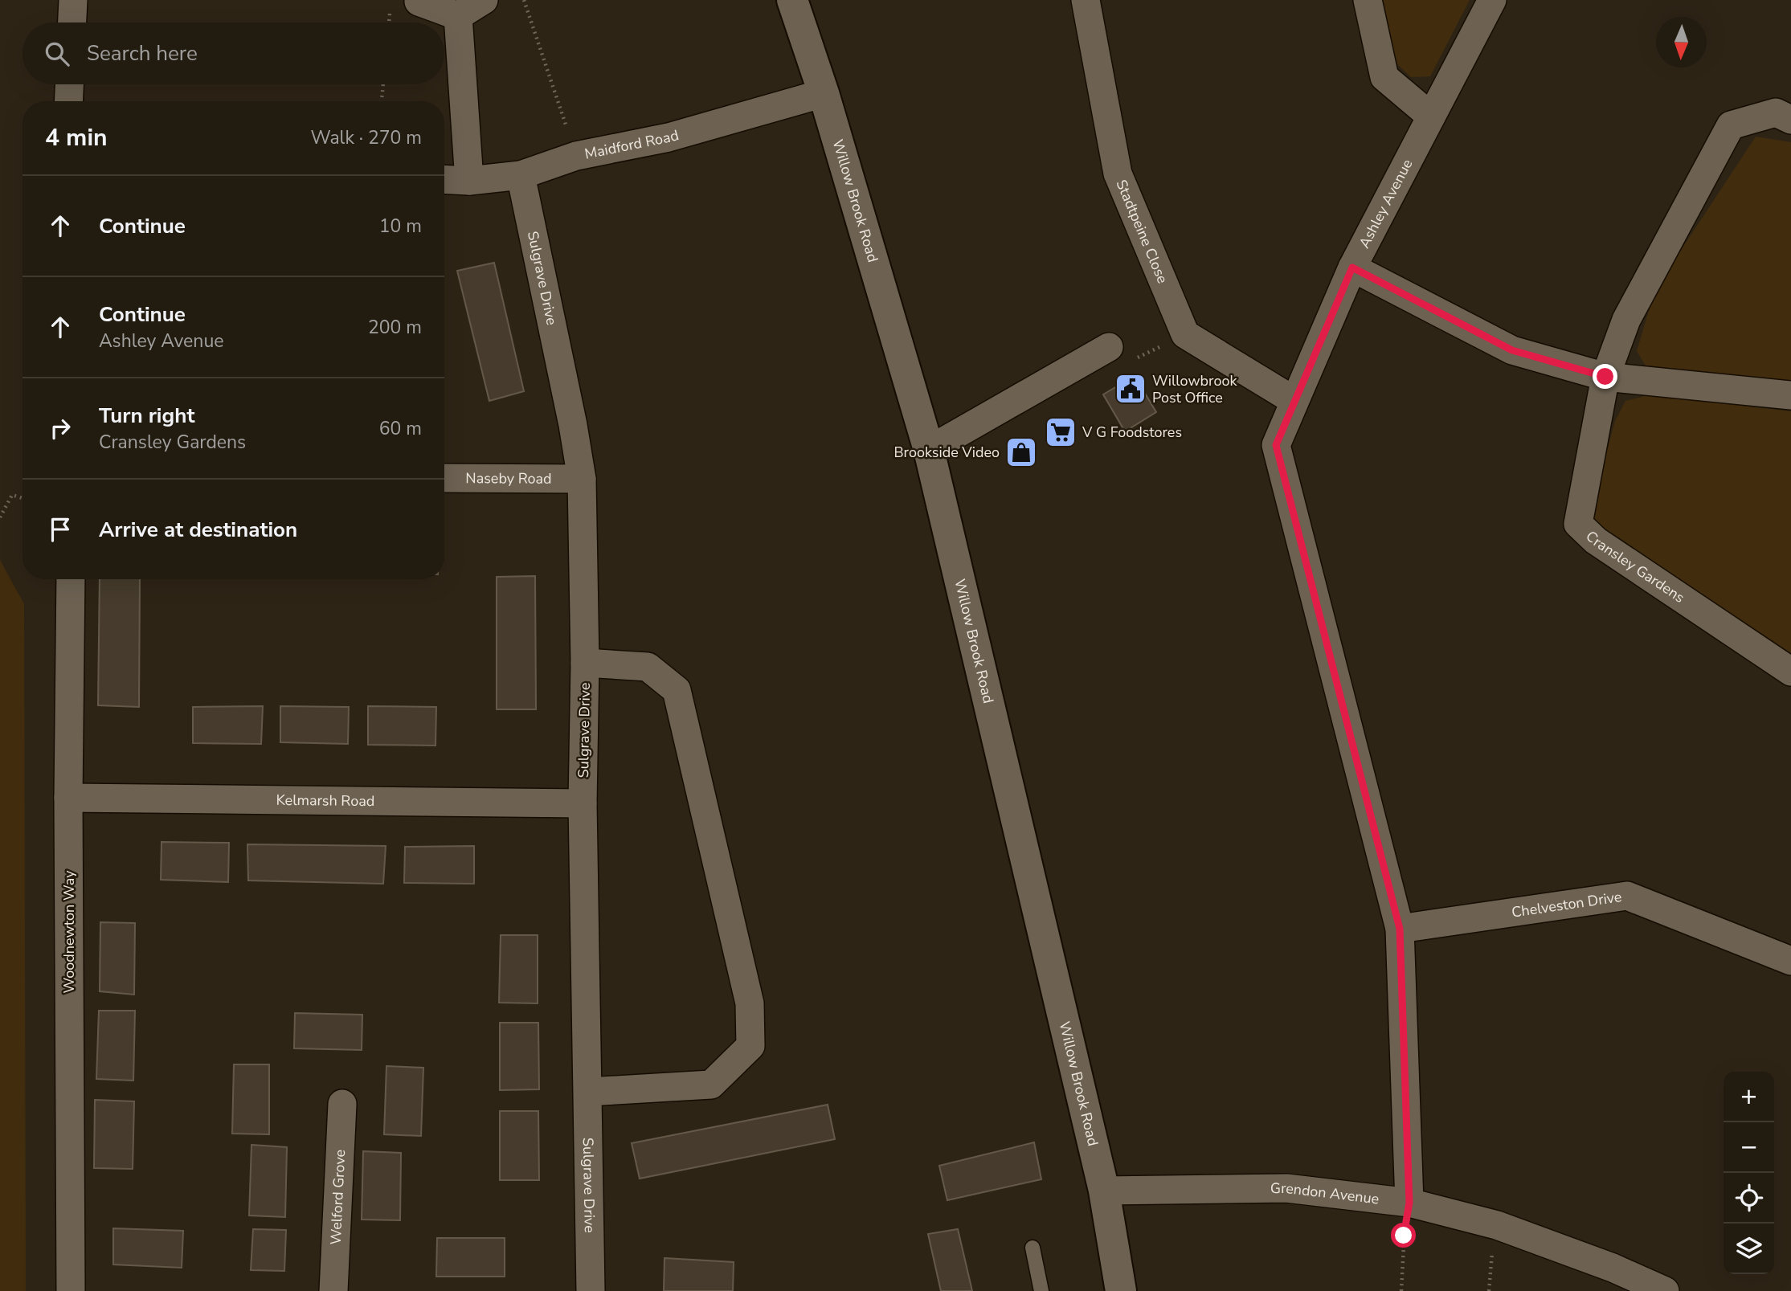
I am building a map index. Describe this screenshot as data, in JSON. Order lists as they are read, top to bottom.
{
  "streets": {
    "street": [
      "Maidford Road",
      "Willow Brook Road",
      "Ashley Avenue",
      "Stadtpeine Close",
      "Sulgrave Drive",
      "Naseby Road",
      "Cransley Gardens",
      "Kelmarsh Road",
      "Chelveston Drive",
      "Woodnewton Way",
      "Grendon Avenue",
      "Welford Grove"
    ]
  },
  "crossings": [
    ["Maidford Road", "Willow Brook Road"],
    ["Maidford Road", "Sulgrave Drive"],
    ["Willow Brook Road", "Grendon Avenue"],
    ["Ashley Avenue", "Chelveston Drive"],
    ["Ashley Avenue", "Grendon Avenue"],
    ["Sulgrave Drive", "Naseby Road"],
    ["Sulgrave Drive", "Kelmarsh Road"],
    ["Kelmarsh Road", "Woodnewton Way"]
  ],
  "places": {
    "public building": ["Willowbrook Post Office"],
    "supermarket": ["V G Foodstores"],
    "shop": ["Brookside Video"]
  },
  "north": "bottom",
  "page": {
    "search": "Search here",
    "heading": ["4 min", "Walk · 270 m"],
    "list": [
      ["Continue", "10 m"],
      ["Continue", "Ashley Avenue", "200 m"],
      ["Turn right", "Cransley Gardens", "60 m"],
      "Arrive at destination"
    ],
    "map_buttons": ["+", "−"]
  }
}
